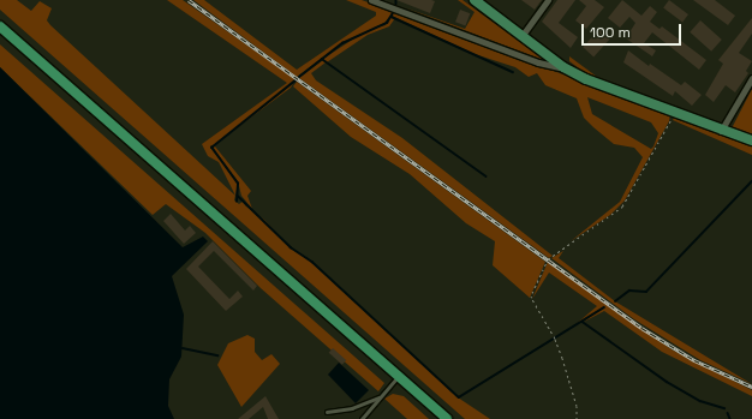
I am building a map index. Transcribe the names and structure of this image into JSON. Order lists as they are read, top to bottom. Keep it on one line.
{"scale_bar":"100 m"}
